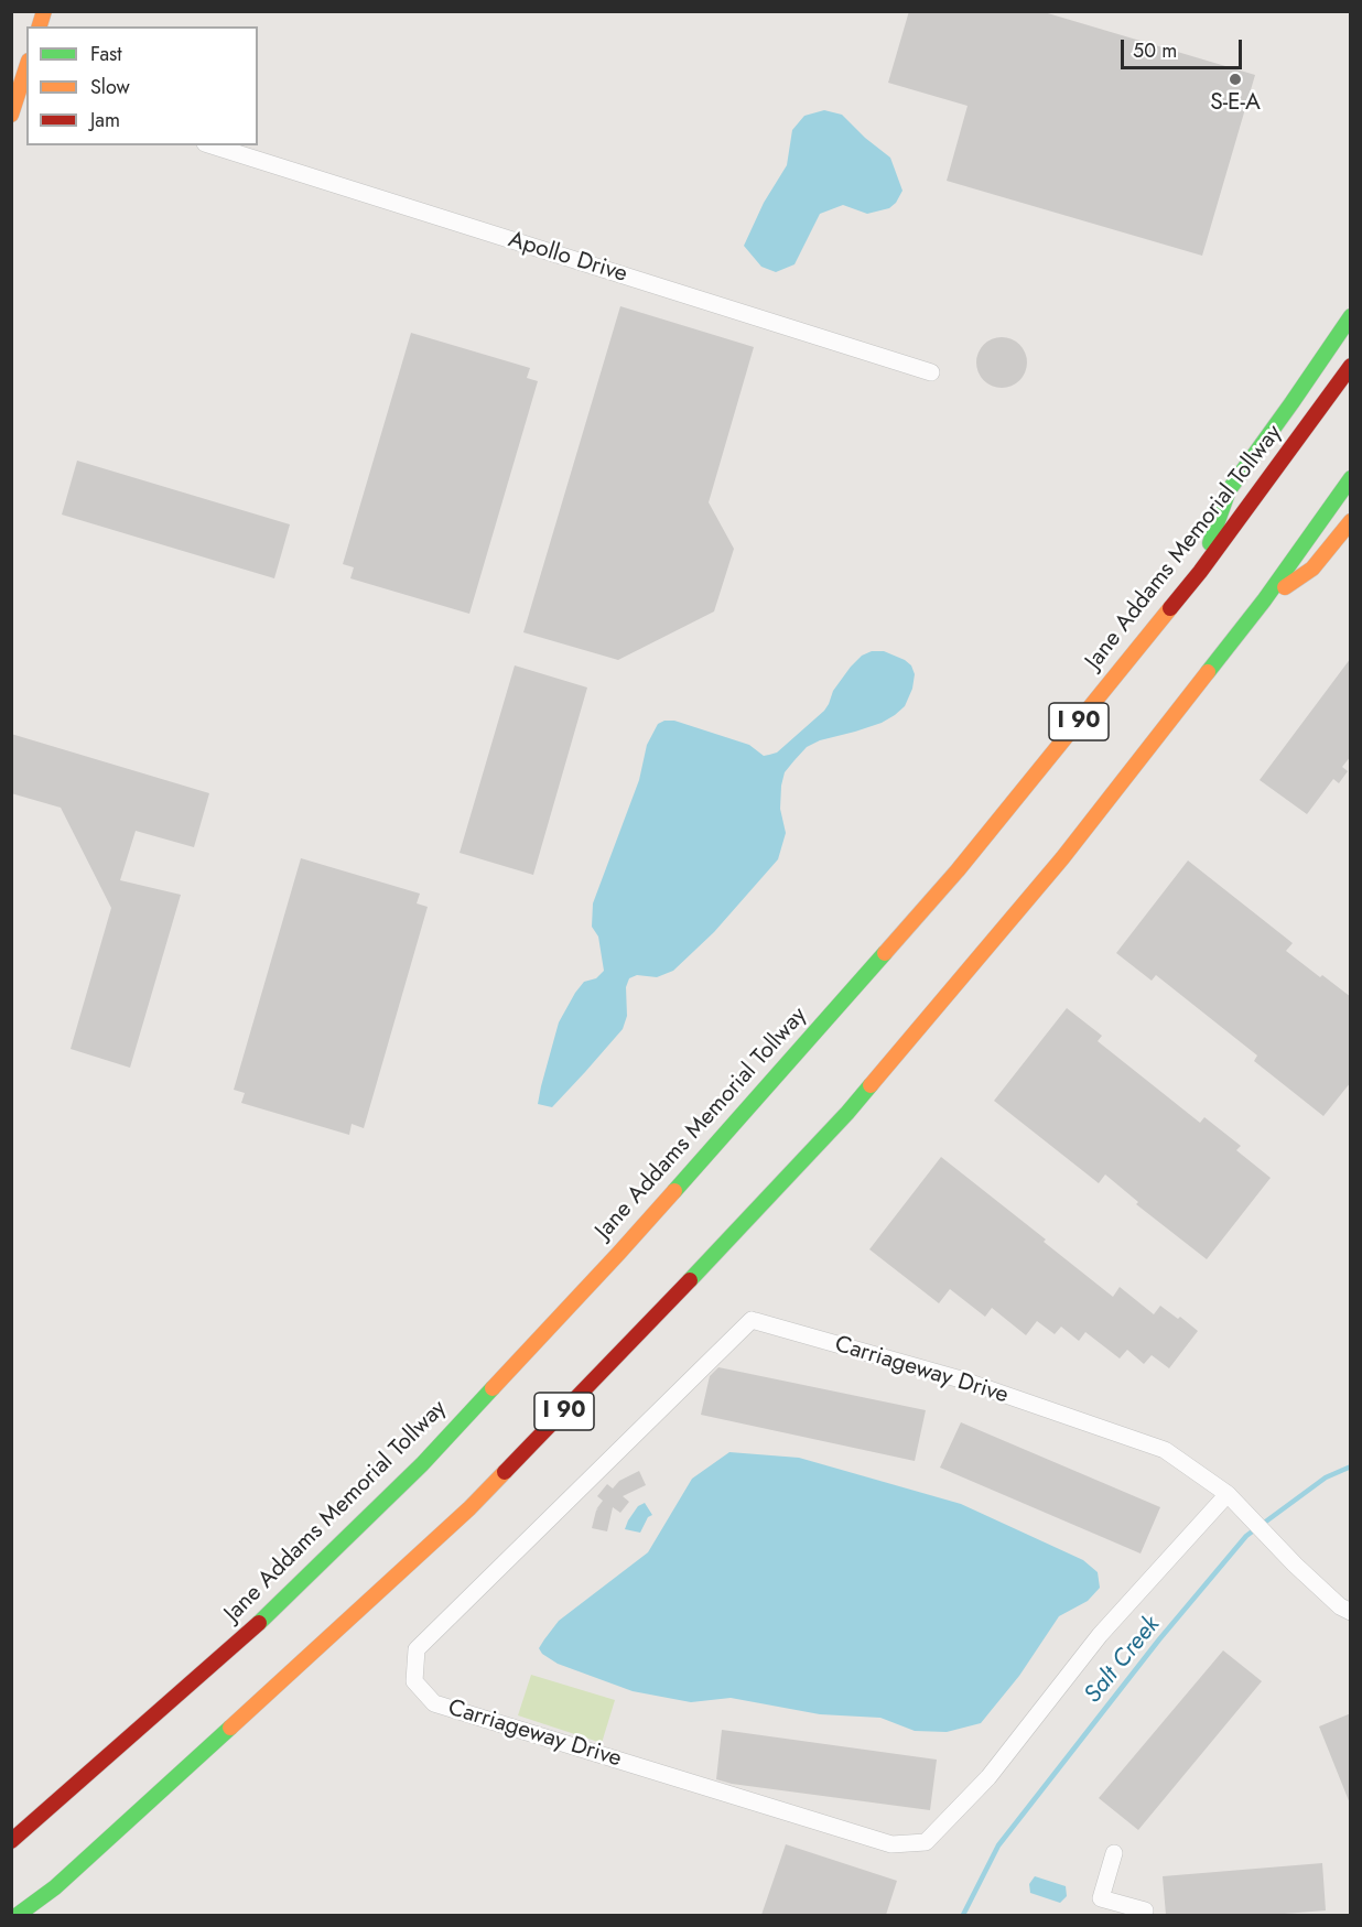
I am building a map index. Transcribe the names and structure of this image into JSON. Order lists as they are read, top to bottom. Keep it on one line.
{"streets":{"main road":["Jane Addams Memorial Tollway","I 90"],"street":["Apollo Drive","Carriageway Drive"]},"water":["Salt Creek"],"places":["S-E-A"],"legend":["Fast","Slow","Jam"],"scale_bar":"50 m"}
